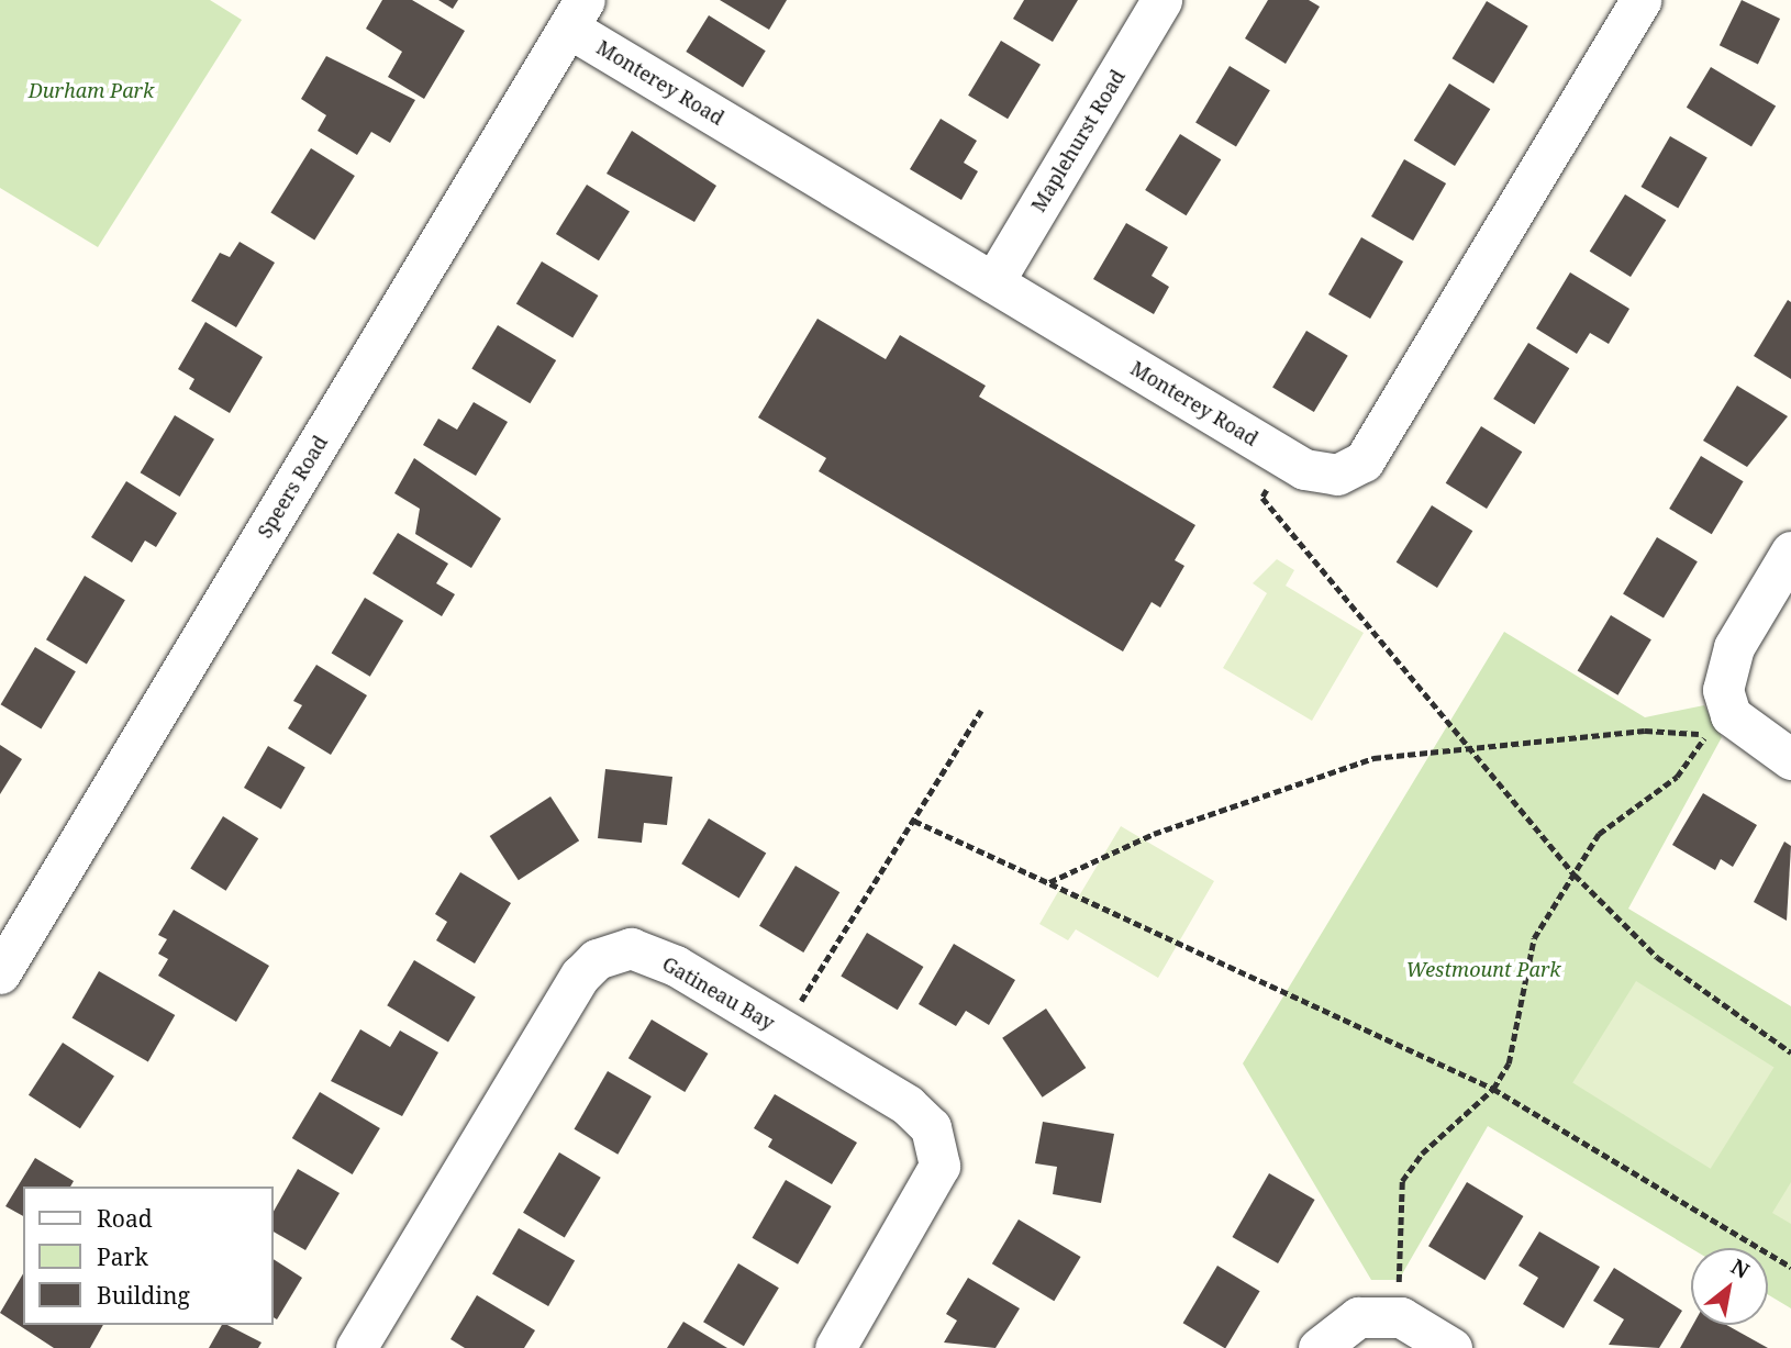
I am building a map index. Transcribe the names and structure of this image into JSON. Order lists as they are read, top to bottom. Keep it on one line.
{"streets":{"street":["Monterey Road","Maplehurst Road","Speers Road","Gatineau Bay"]},"crossings":[["Monterey Road","Maplehurst Road"],["Monterey Road","Speers Road"]],"parks":["Durham Park","Westmount Park"],"legend":["Road","Park","Building"],"north":"top right"}
